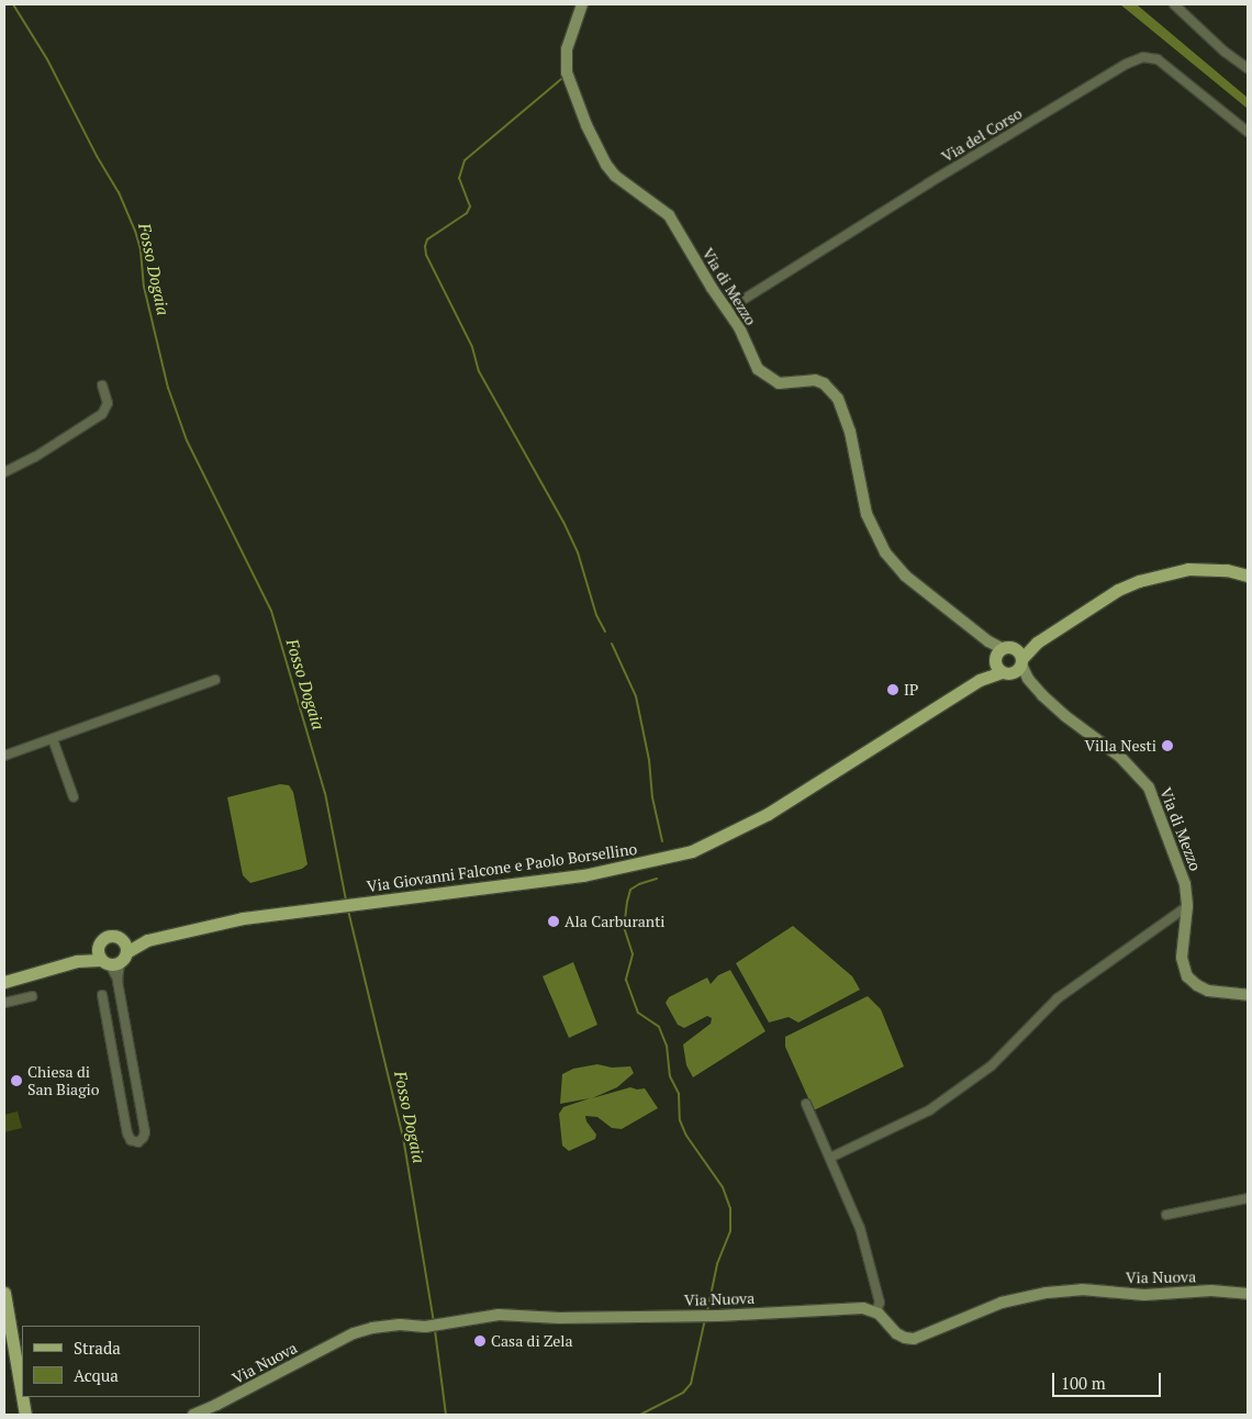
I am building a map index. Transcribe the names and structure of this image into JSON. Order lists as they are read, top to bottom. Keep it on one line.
{"streets":{"main road":["Via Giovanni Falcone e Paolo Borsellino"],"street":["Via del Corso","Via di Mezzo","Via Nuova"]},"crossings":[["Via del Corso","Via di Mezzo"],["Via di Mezzo","Via Giovanni Falcone e Paolo Borsellino"]],"water":["Fosso Dogaia"],"places":["IP","Villa Nesti","Ala Carburanti","Chiesa di San Biagio","Casa di Zela"],"legend":["Strada","Acqua"],"scale_bar":"100 m"}
